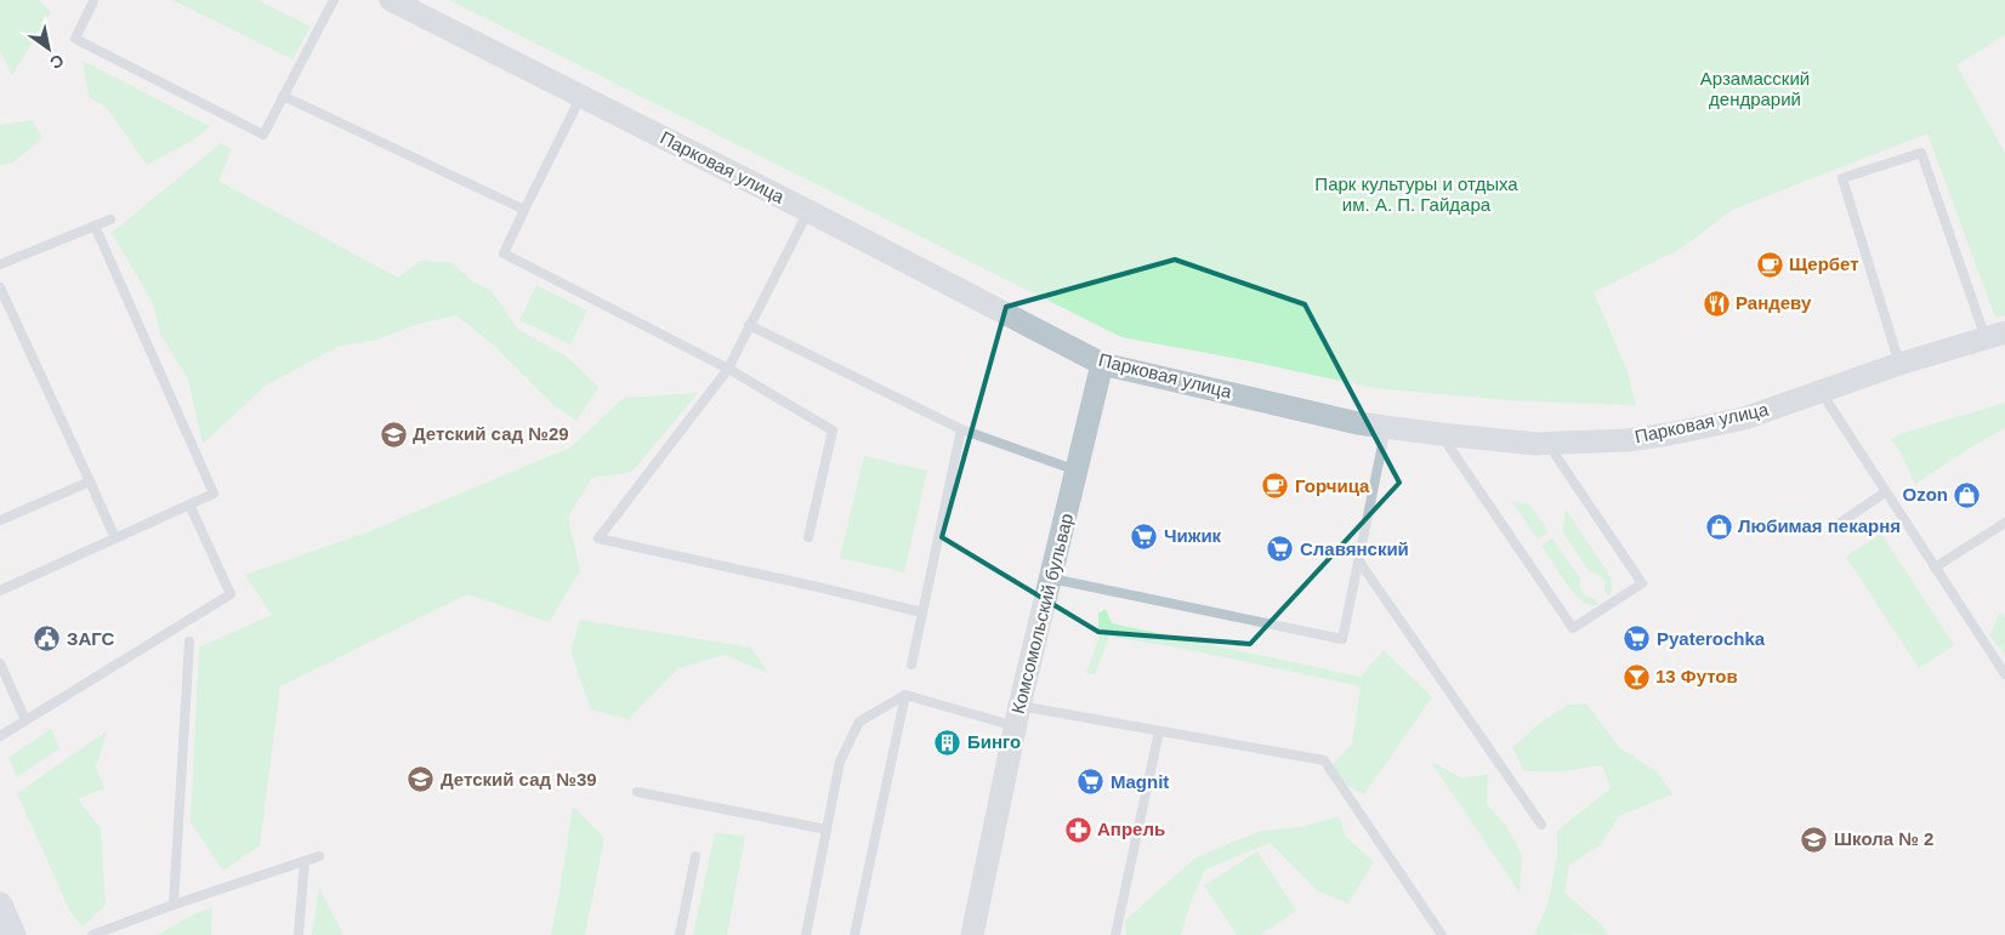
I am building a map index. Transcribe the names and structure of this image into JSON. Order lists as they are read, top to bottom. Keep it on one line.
{"streets":{"street":["Парковая улица","Комсомольский бульвар"]},"crossings":[["Парковая улица","Комсомольский бульвар"]],"parks":["Арзамасский дендрарий","Парк культуры и отдыха им. А. П. Гайдара"],"places":{"cafe":["Щербет","Горчица"],"restaurant":["Рандеву"],"school or university":["Детский сад №29","Детский сад №39","Школа № 2"],"shop":["Ozon","Любимая пекарня"],"supermarket":["Чижик","Славянский","Pyaterochka","Magnit"],"public building":["ЗАГС"],"bar":["13 Футов"],"building":["Бинго"],"pharmacy":["Апрель"]},"north":"bottom right"}
